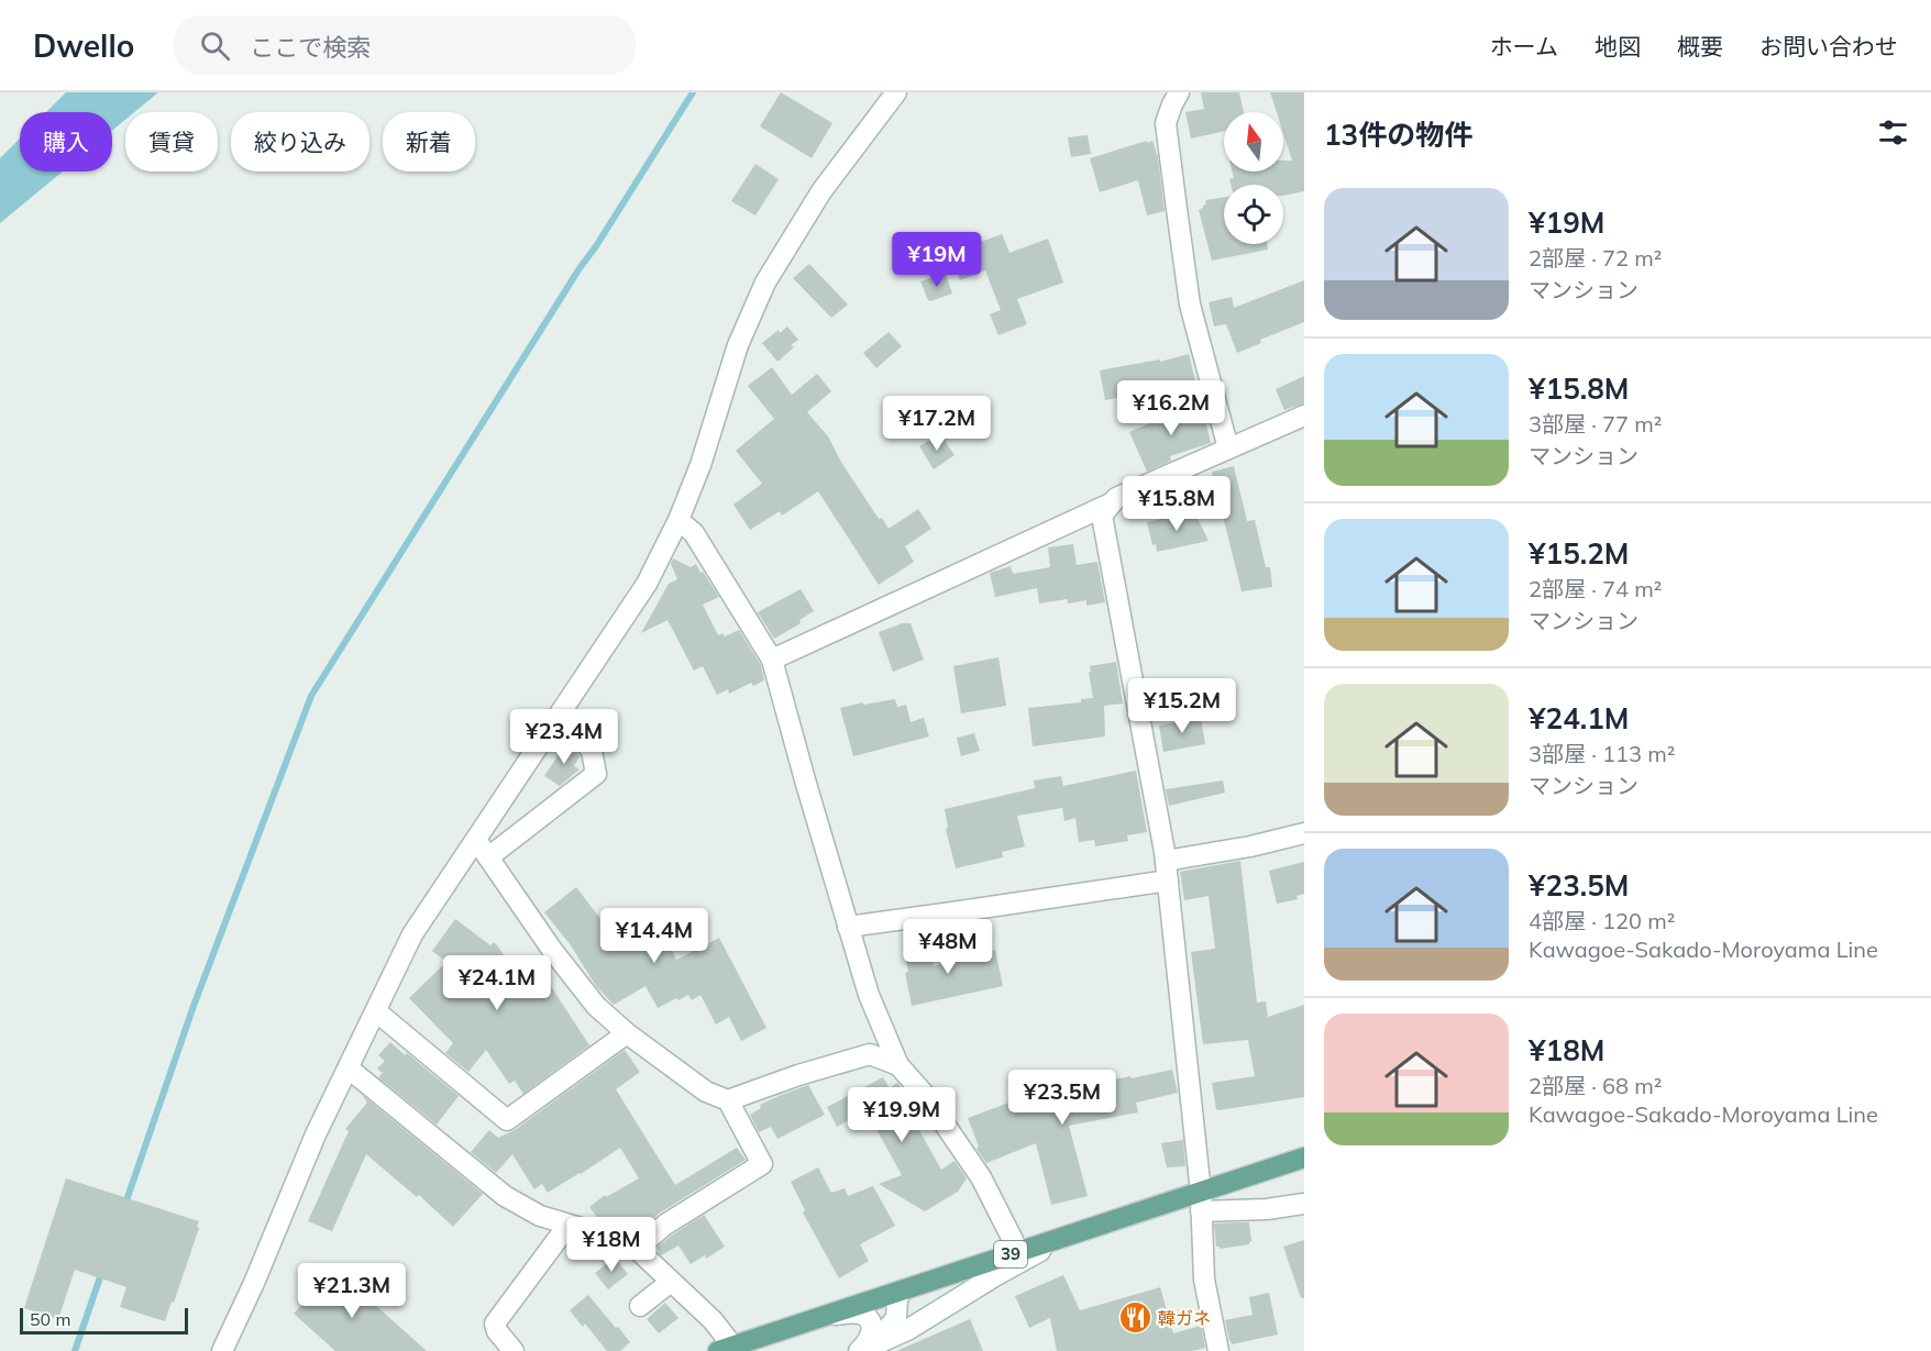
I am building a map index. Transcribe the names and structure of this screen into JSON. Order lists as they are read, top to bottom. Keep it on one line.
{"streets":{"main road":["39"]},"places":{"restaurant":["韓ガネ"]},"scale_bar":"50 m","north":"top","page":{"header":"Dwello","search":"ここで検索","nav":["ホーム","地図","概要","お問い合わせ"],"heading":"13件の物件","chip":["購入","賃貸","絞り込み","新着"],"list":[{"name":"¥19M","note":"2部屋 · 72 m² · マンション"},{"name":"¥15.8M","note":"3部屋 · 77 m² · マンション"},{"name":"¥15.2M","note":"2部屋 · 74 m² · マンション"},{"name":"¥24.1M","note":"3部屋 · 113 m² · マンション"},{"name":"¥23.5M","note":"4部屋 · 120 m² · Kawagoe-Sakado-Moroyama Line"},{"name":"¥18M","note":"2部屋 · 68 m² · Kawagoe-Sakado-Moroyama Line"}],"price":["¥19M","¥16.2M","¥17.2M","¥15.8M","¥15.2M","¥23.4M","¥14.4M","¥48M","¥24.1M","¥23.5M","¥19.9M","¥18M","¥21.3M"],"scale":"50 m"}}
